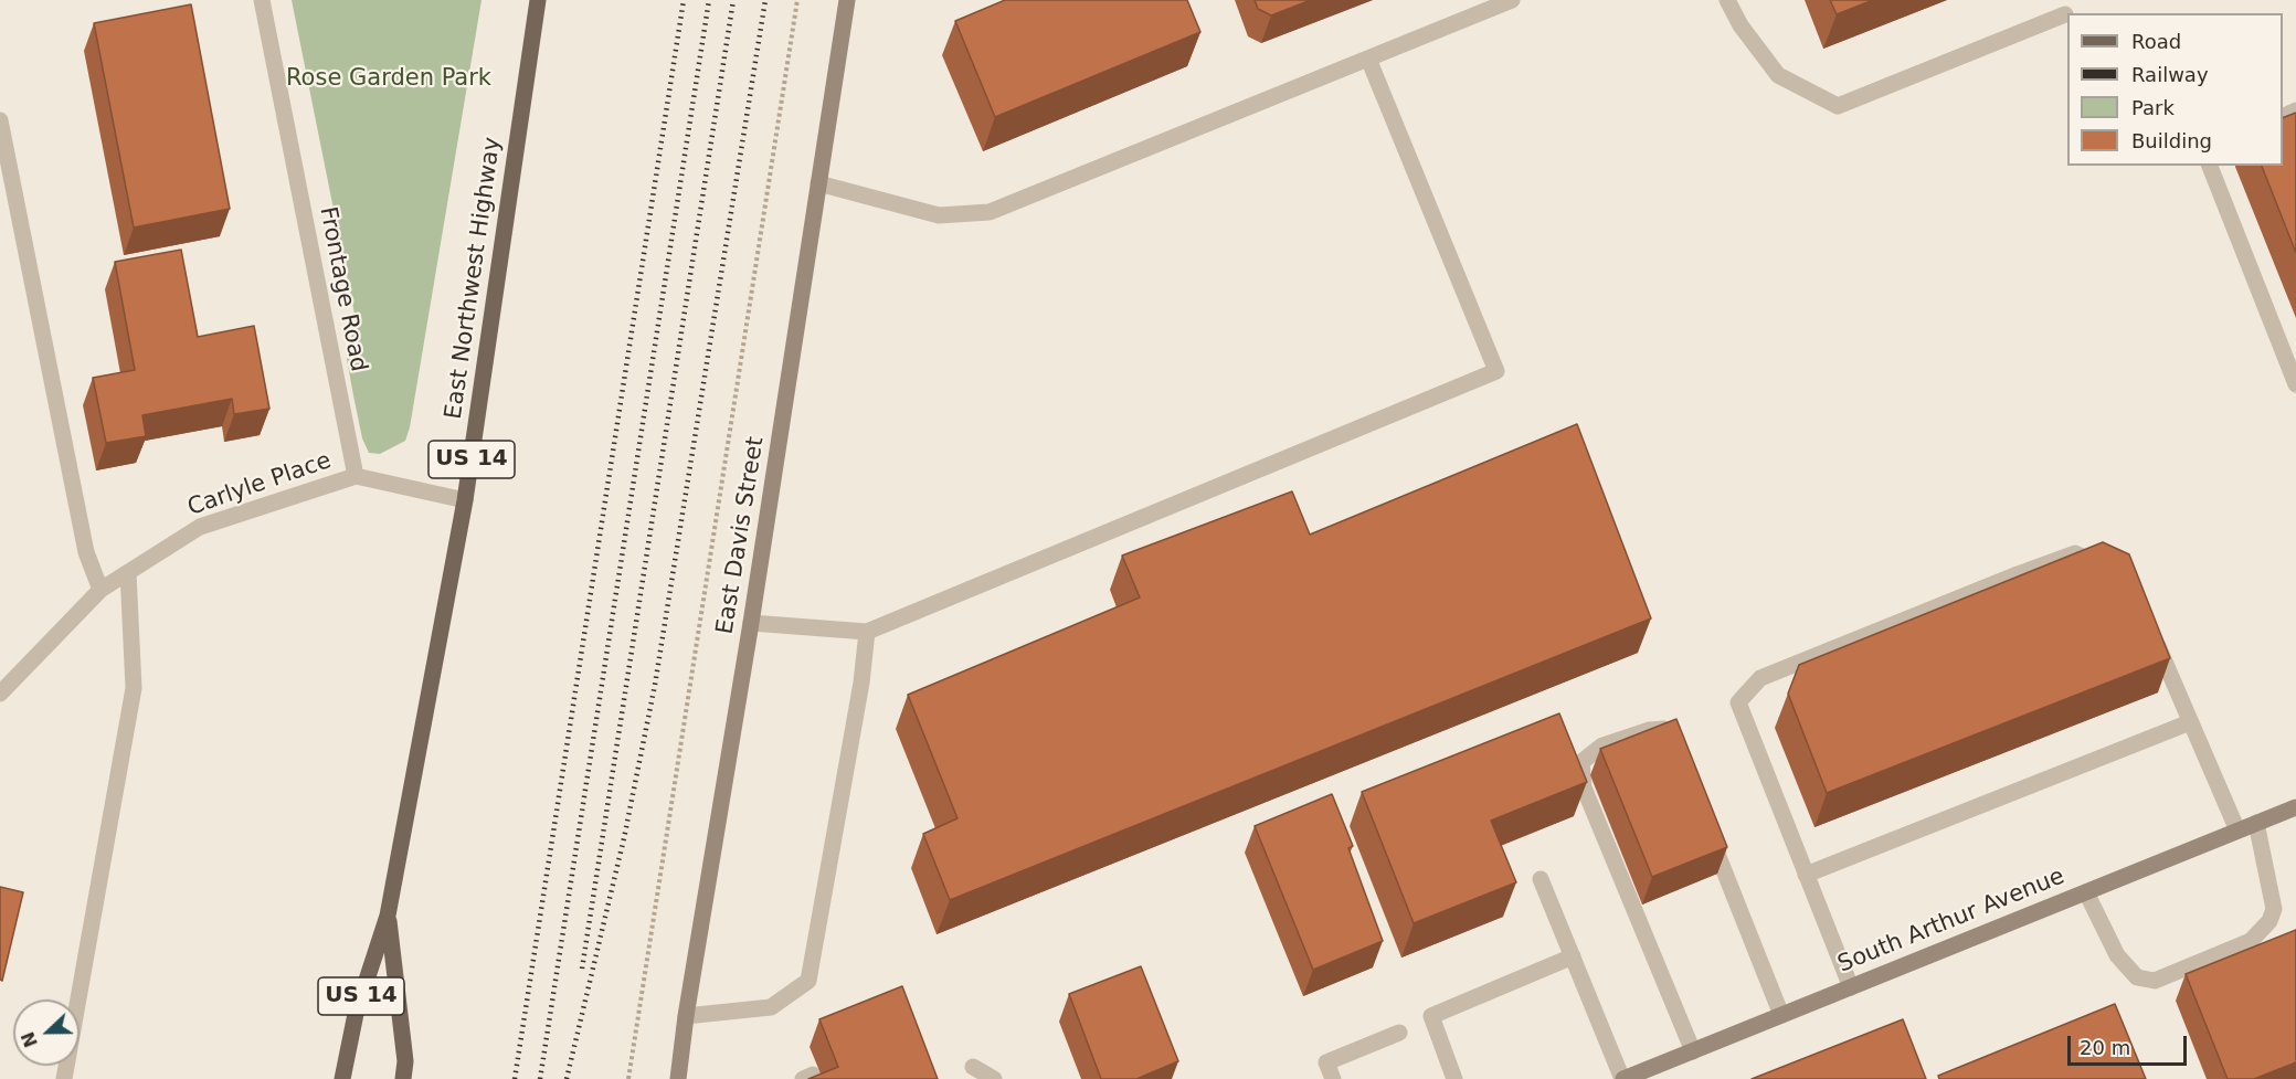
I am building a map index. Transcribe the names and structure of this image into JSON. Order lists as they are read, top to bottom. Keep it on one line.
{"streets":{"main road":["East Northwest Highway","US 14"],"street":["Frontage Road","Carlyle Place","East Davis Street","South Arthur Avenue"]},"crossings":[["Frontage Road","Carlyle Place"]],"parks":["Rose Garden Park"],"legend":["Road","Railway","Park","Building"],"scale_bar":"20 m","north":"left"}
